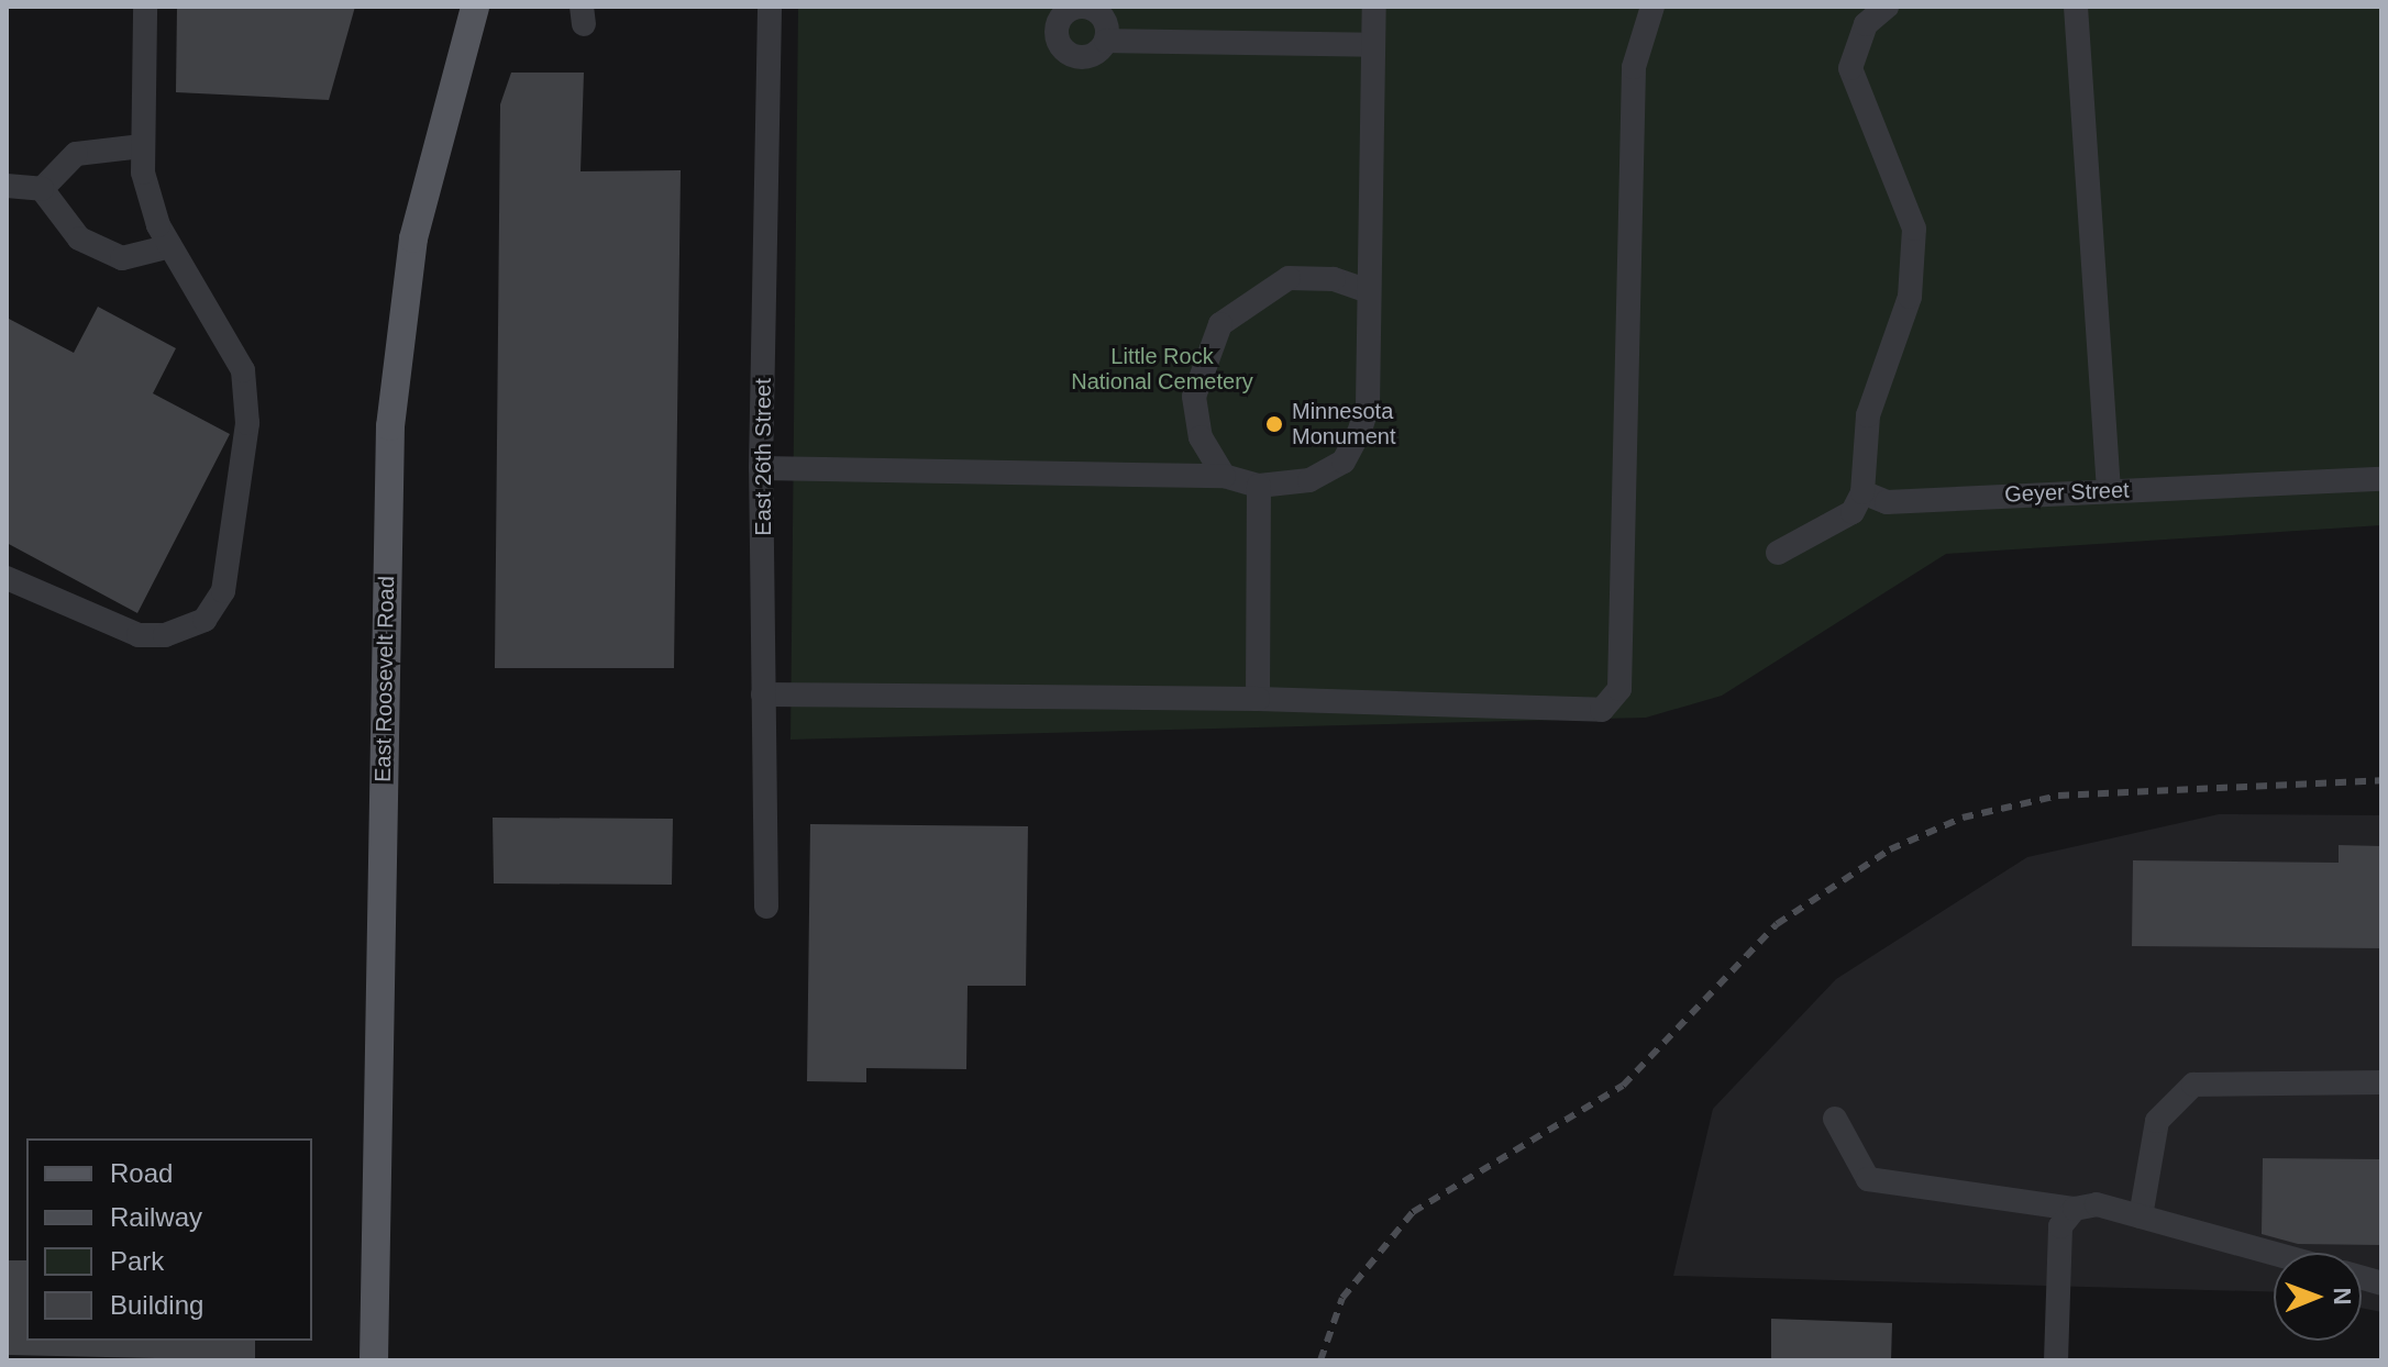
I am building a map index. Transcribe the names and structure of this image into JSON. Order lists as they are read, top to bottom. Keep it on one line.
{"streets":{"main road":["East Roosevelt Road"],"street":["East 26th Street","Geyer Street"]},"parks":["Little Rock National Cemetery"],"places":["Minnesota Monument"],"legend":["Road","Railway","Park","Building"],"north":"right"}
